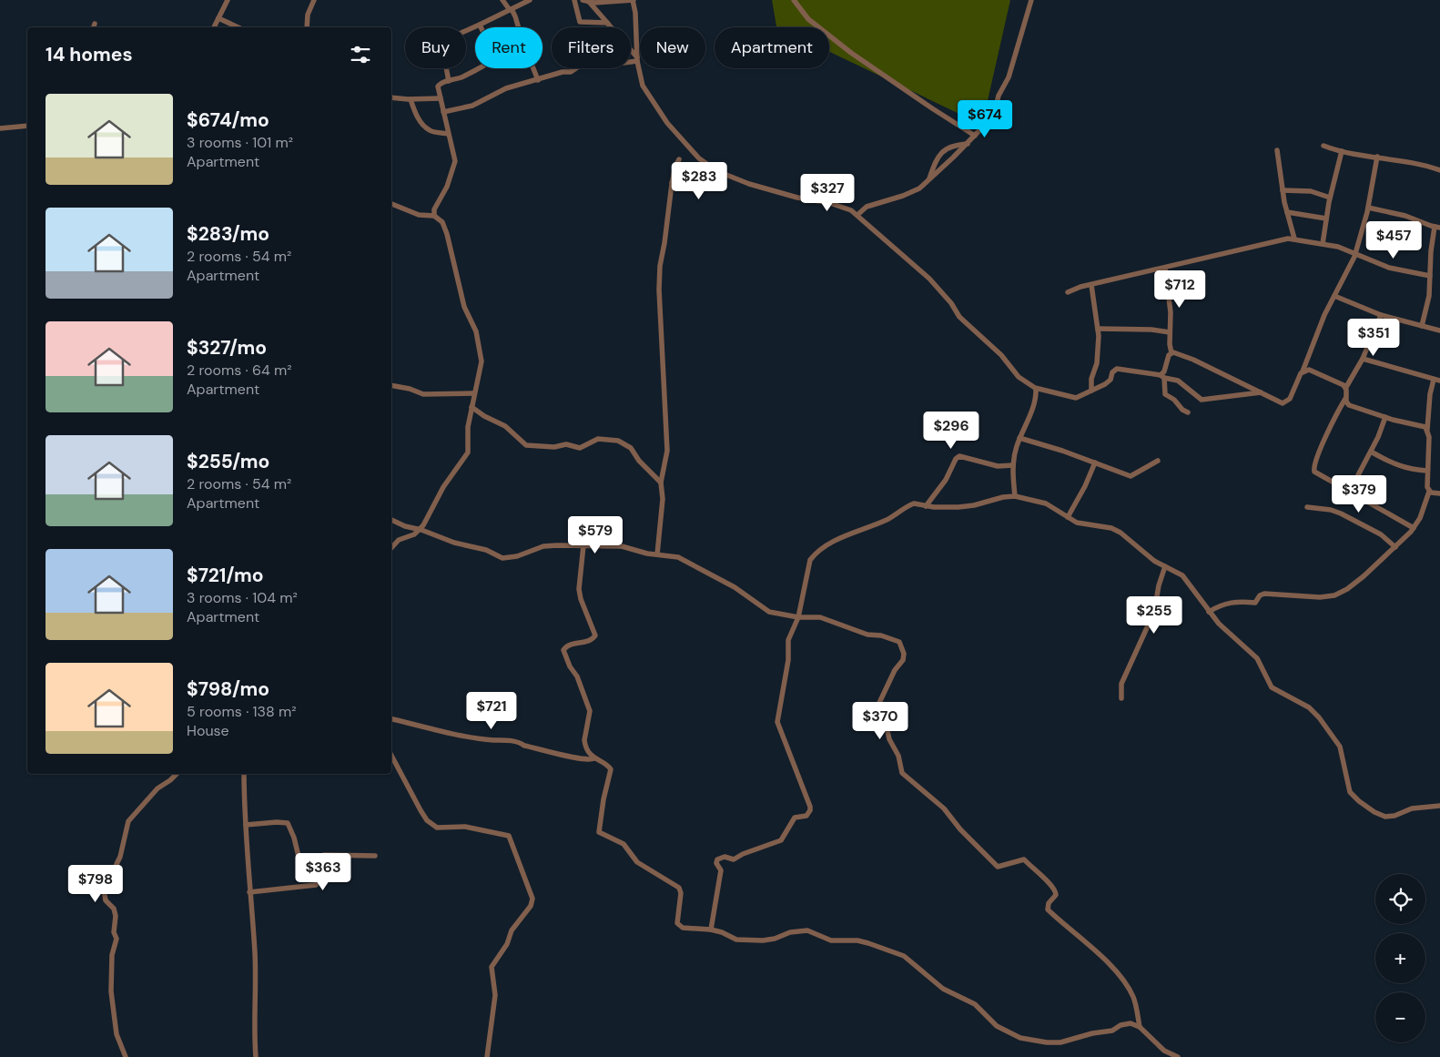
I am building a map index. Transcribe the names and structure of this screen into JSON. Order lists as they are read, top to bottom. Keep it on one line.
{"page":{"chip":["Buy","Rent","Filters","New","Apartment"],"heading":"14 homes","list":[{"name":"$674/mo","note":"3 rooms · 101 m² · Apartment"},{"name":"$283/mo","note":"2 rooms · 54 m² · Apartment"},{"name":"$327/mo","note":"2 rooms · 64 m² · Apartment"},{"name":"$255/mo","note":"2 rooms · 54 m² · Apartment"},{"name":"$721/mo","note":"3 rooms · 104 m² · Apartment"},{"name":"$798/mo","note":"5 rooms · 138 m² · House"}],"price":["$674","$283","$327","$457","$712","$351","$296","$379","$579","$255","$721","$370","$363","$798"],"map_buttons":["+","−"]}}
